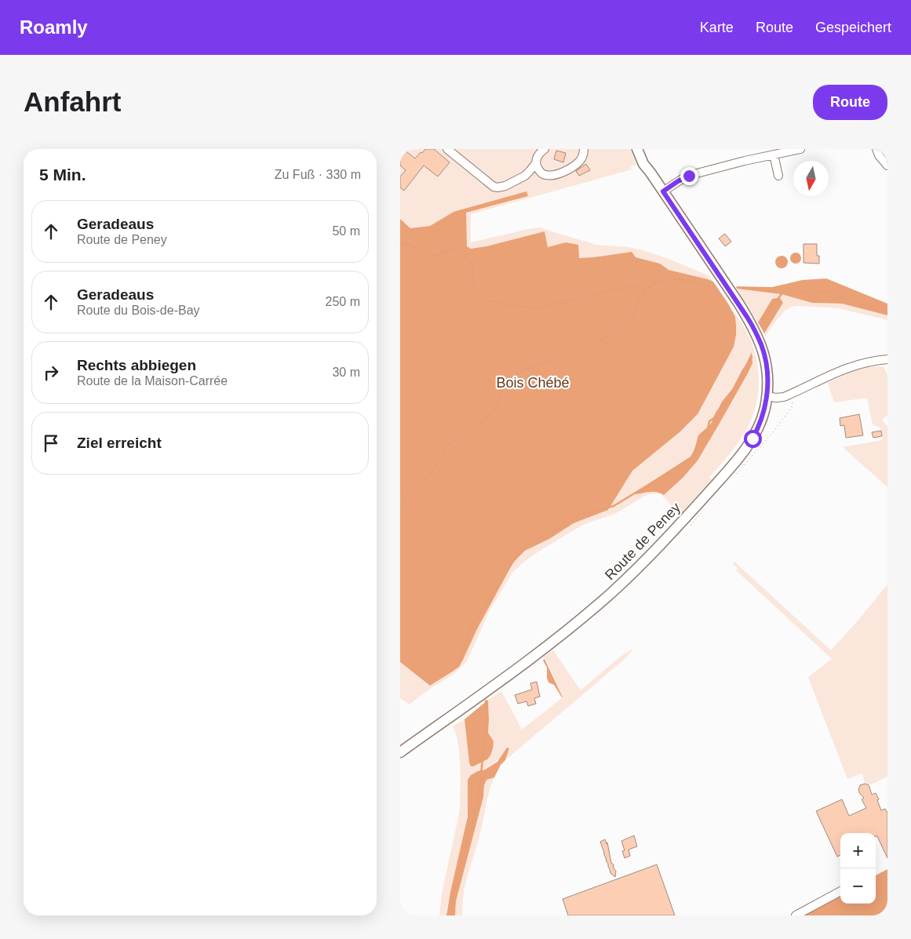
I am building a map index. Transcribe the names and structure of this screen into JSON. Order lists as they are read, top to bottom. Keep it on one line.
{"streets":{"main road":["Route de Peney"]},"parks":["Bois Chébé"],"north":"bottom","page":{"header":"Roamly","nav":["Karte","Route","Gespeichert"],"buttons":"Route","title":"Anfahrt","heading":["5 Min.","Zu Fuß · 330 m"],"list":[["Geradeaus","Route de Peney","50 m"],["Geradeaus","Route du Bois-de-Bay","250 m"],["Rechts abbiegen","Route de la Maison-Carrée","30 m"],"Ziel erreicht"],"map_buttons":["+","−"]}}
